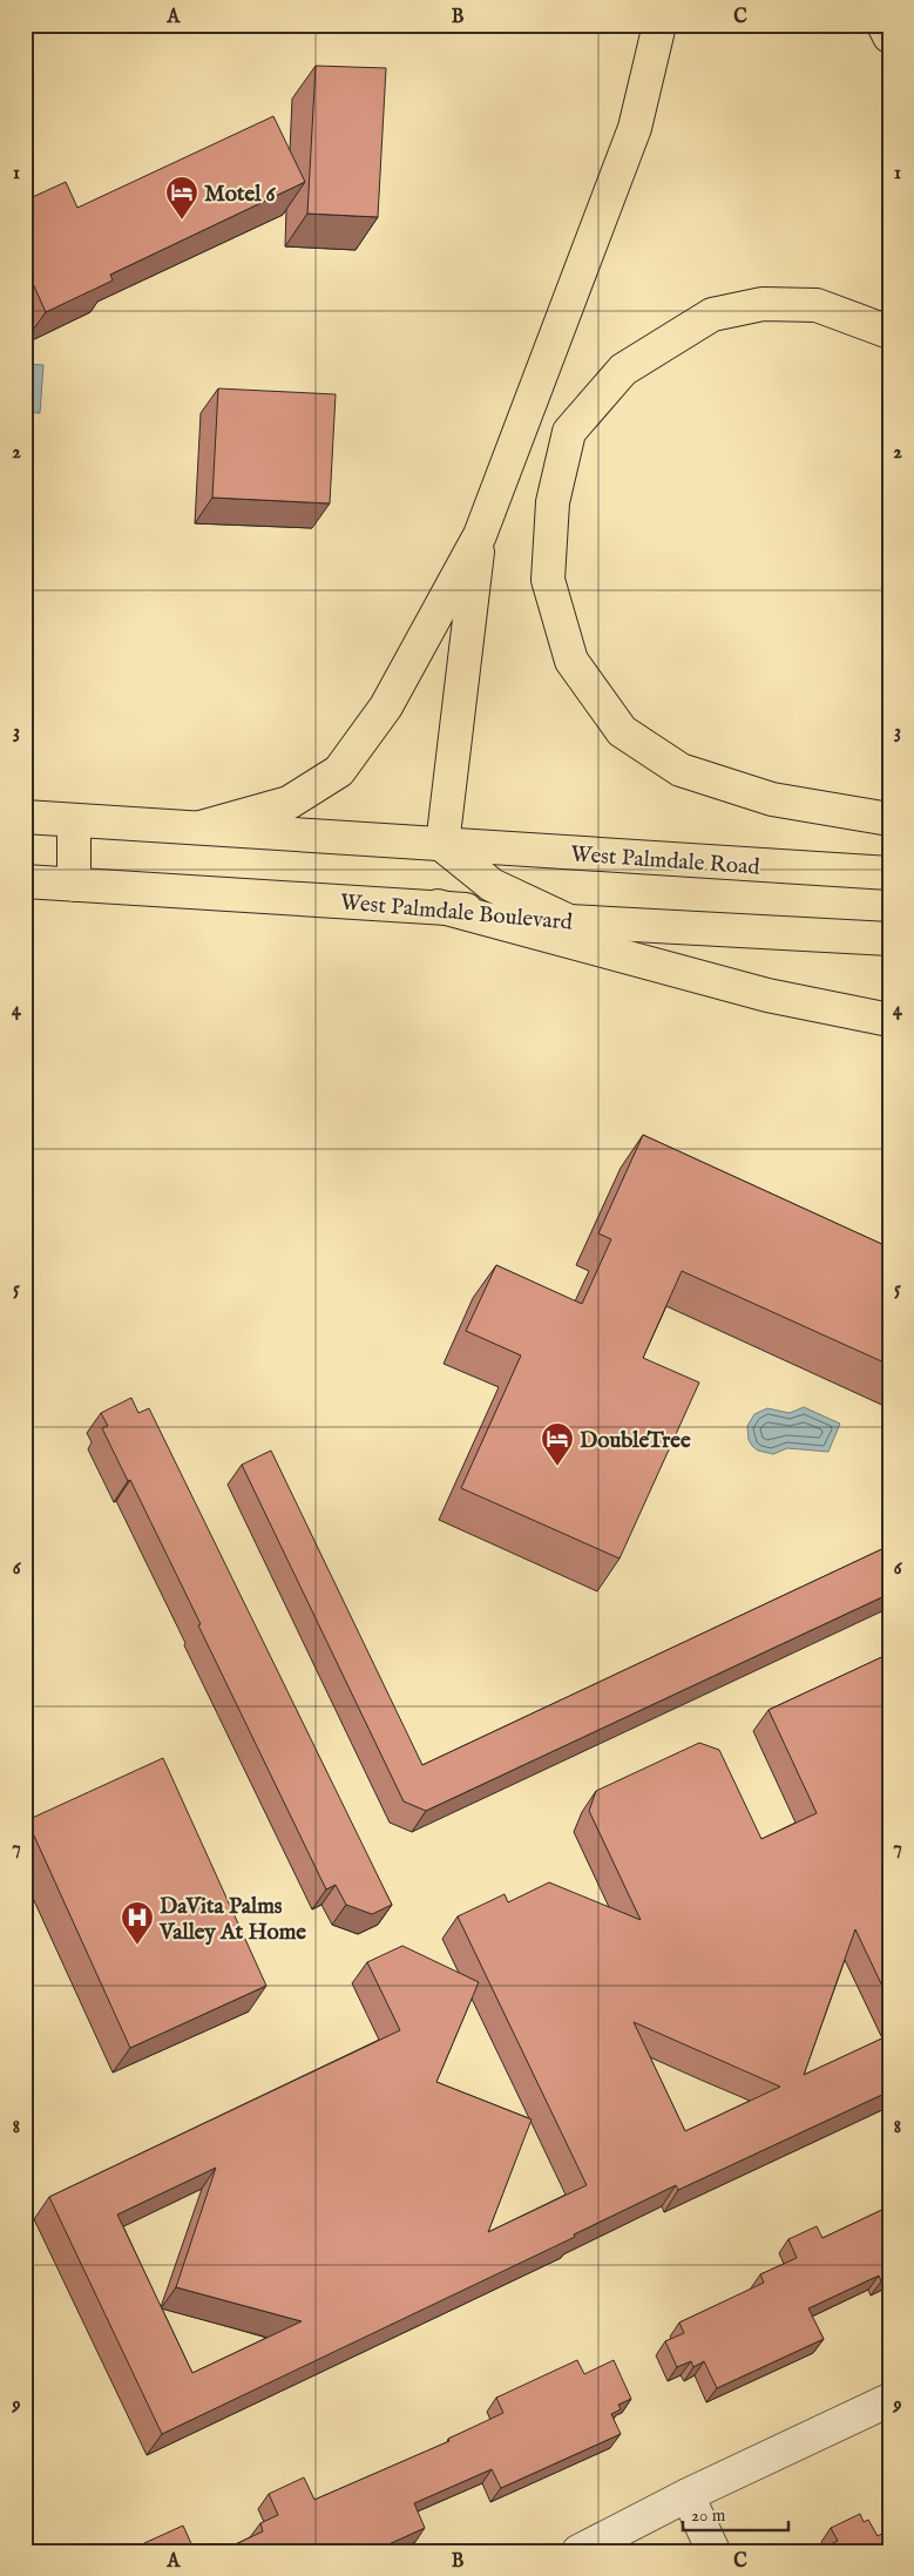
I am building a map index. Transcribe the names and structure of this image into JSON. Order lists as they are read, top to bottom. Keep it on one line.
{"streets":{"main road":["West Palmdale Road","West Palmdale Boulevard"]},"places":{"hotel":["Motel 6","DoubleTree"],"hospital":["DaVita Palms Valley At Home"]},"scale_bar":"20 m","grid":{"columns":["A","B","C"],"rows":["1","2","3","4","5","6","7","8","9"]}}
